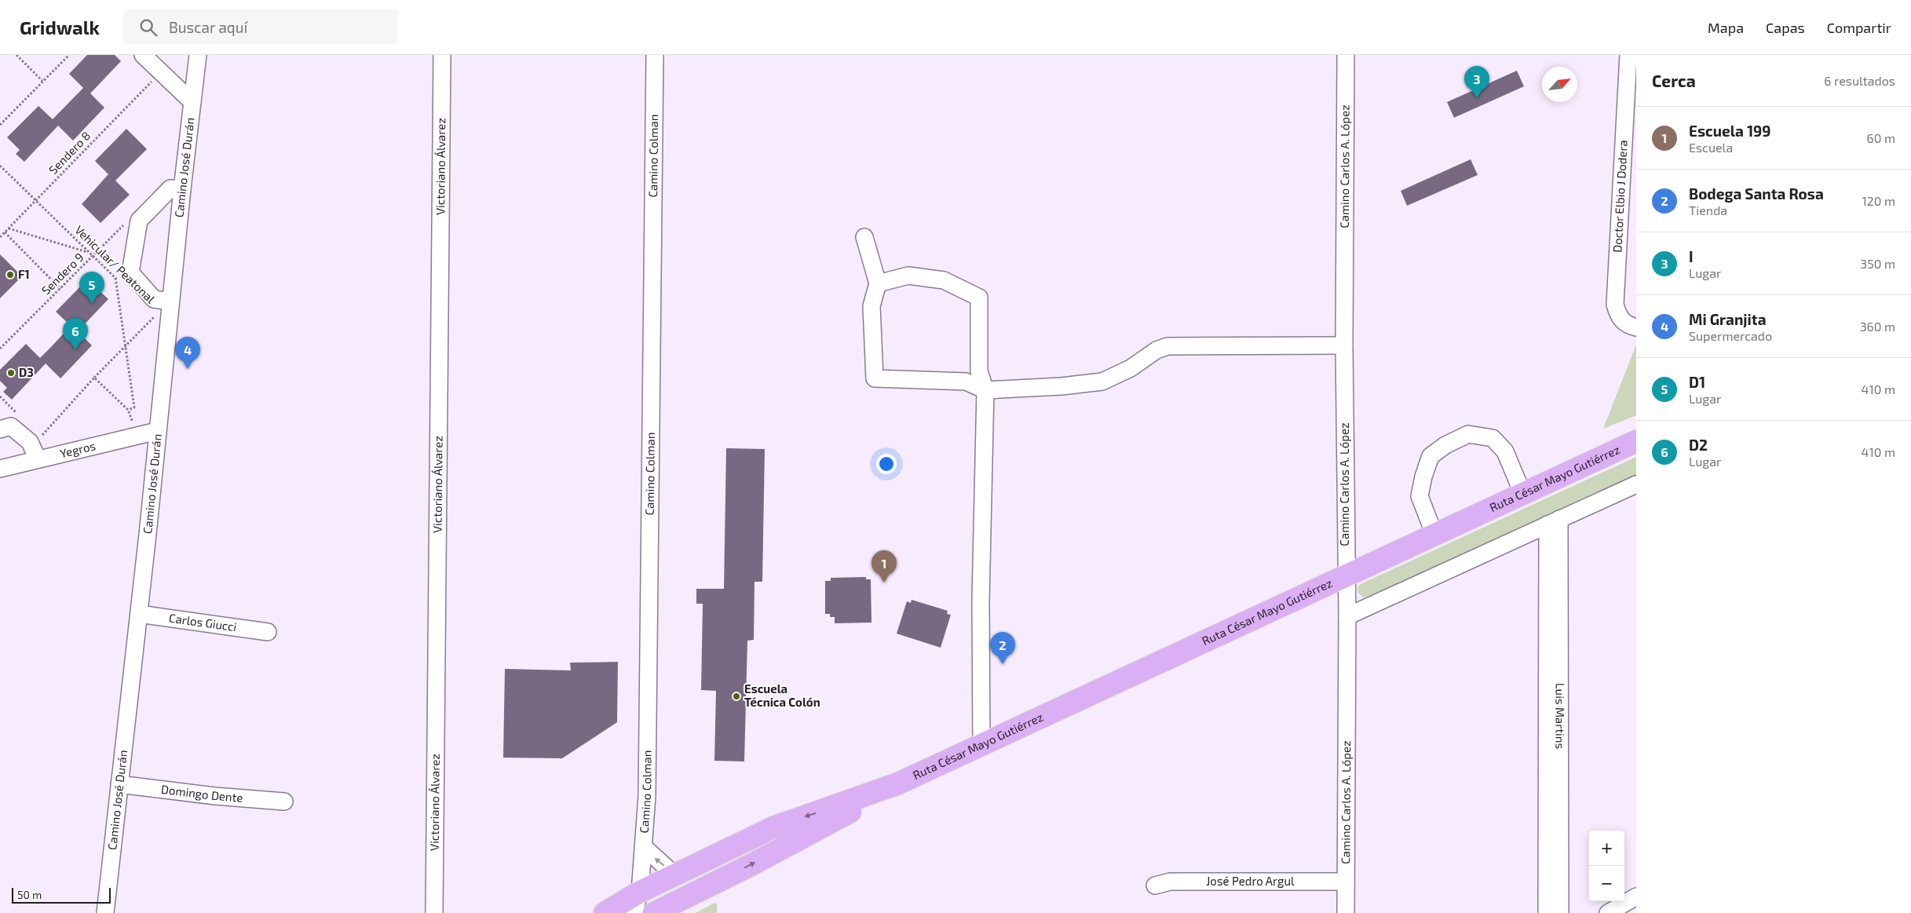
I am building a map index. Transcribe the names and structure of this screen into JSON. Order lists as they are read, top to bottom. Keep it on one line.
{"streets":{"main road":["Ruta César Mayo Gutiérrez"],"street":["Camino Colman","Victoriano Álvarez","Camino Carlos A. López","Camino José Durán","Doctor Elbio J Dodera","Yegros","Carlos Giucci","Luis Martins","Domingo Dente","José Pedro Argul"],"path":["Sendero 8","Vehicular/ Peatonal","Sendero 9"]},"crossings":[["Sendero 8","Vehicular/ Peatonal"],["Camino Colman","Ruta César Mayo Gutiérrez"],["Camino Carlos A. López","Ruta César Mayo Gutiérrez"],["Camino Carlos A. López","José Pedro Argul"],["Camino José Durán","Yegros"],["Camino José Durán","Carlos Giucci"],["Camino José Durán","Domingo Dente"],["Vehicular/ Peatonal","Sendero 9"]],"places":["F1","D3","Escuela Técnica Colón"],"scale_bar":"50 m","north":"top right","page":{"header":"Gridwalk","search":"Buscar aquí","nav":["Mapa","Capas","Compartir"],"heading":["Cerca","6 resultados"],"pins":["3","5","6","4","1","2"],"list":[{"mark":"1","name":"Escuela 199","note":"Escuela","value":"60 m"},{"mark":"2","name":"Bodega Santa Rosa","note":"Tienda","value":"120 m"},{"mark":"3","name":"I","note":"Lugar","value":"350 m"},{"mark":"4","name":"Mi Granjita","note":"Supermercado","value":"360 m"},{"mark":"5","name":"D1","note":"Lugar","value":"410 m"},{"mark":"6","name":"D2","note":"Lugar","value":"410 m"}],"map_buttons":["+","−"],"scale":"50 m"}}
